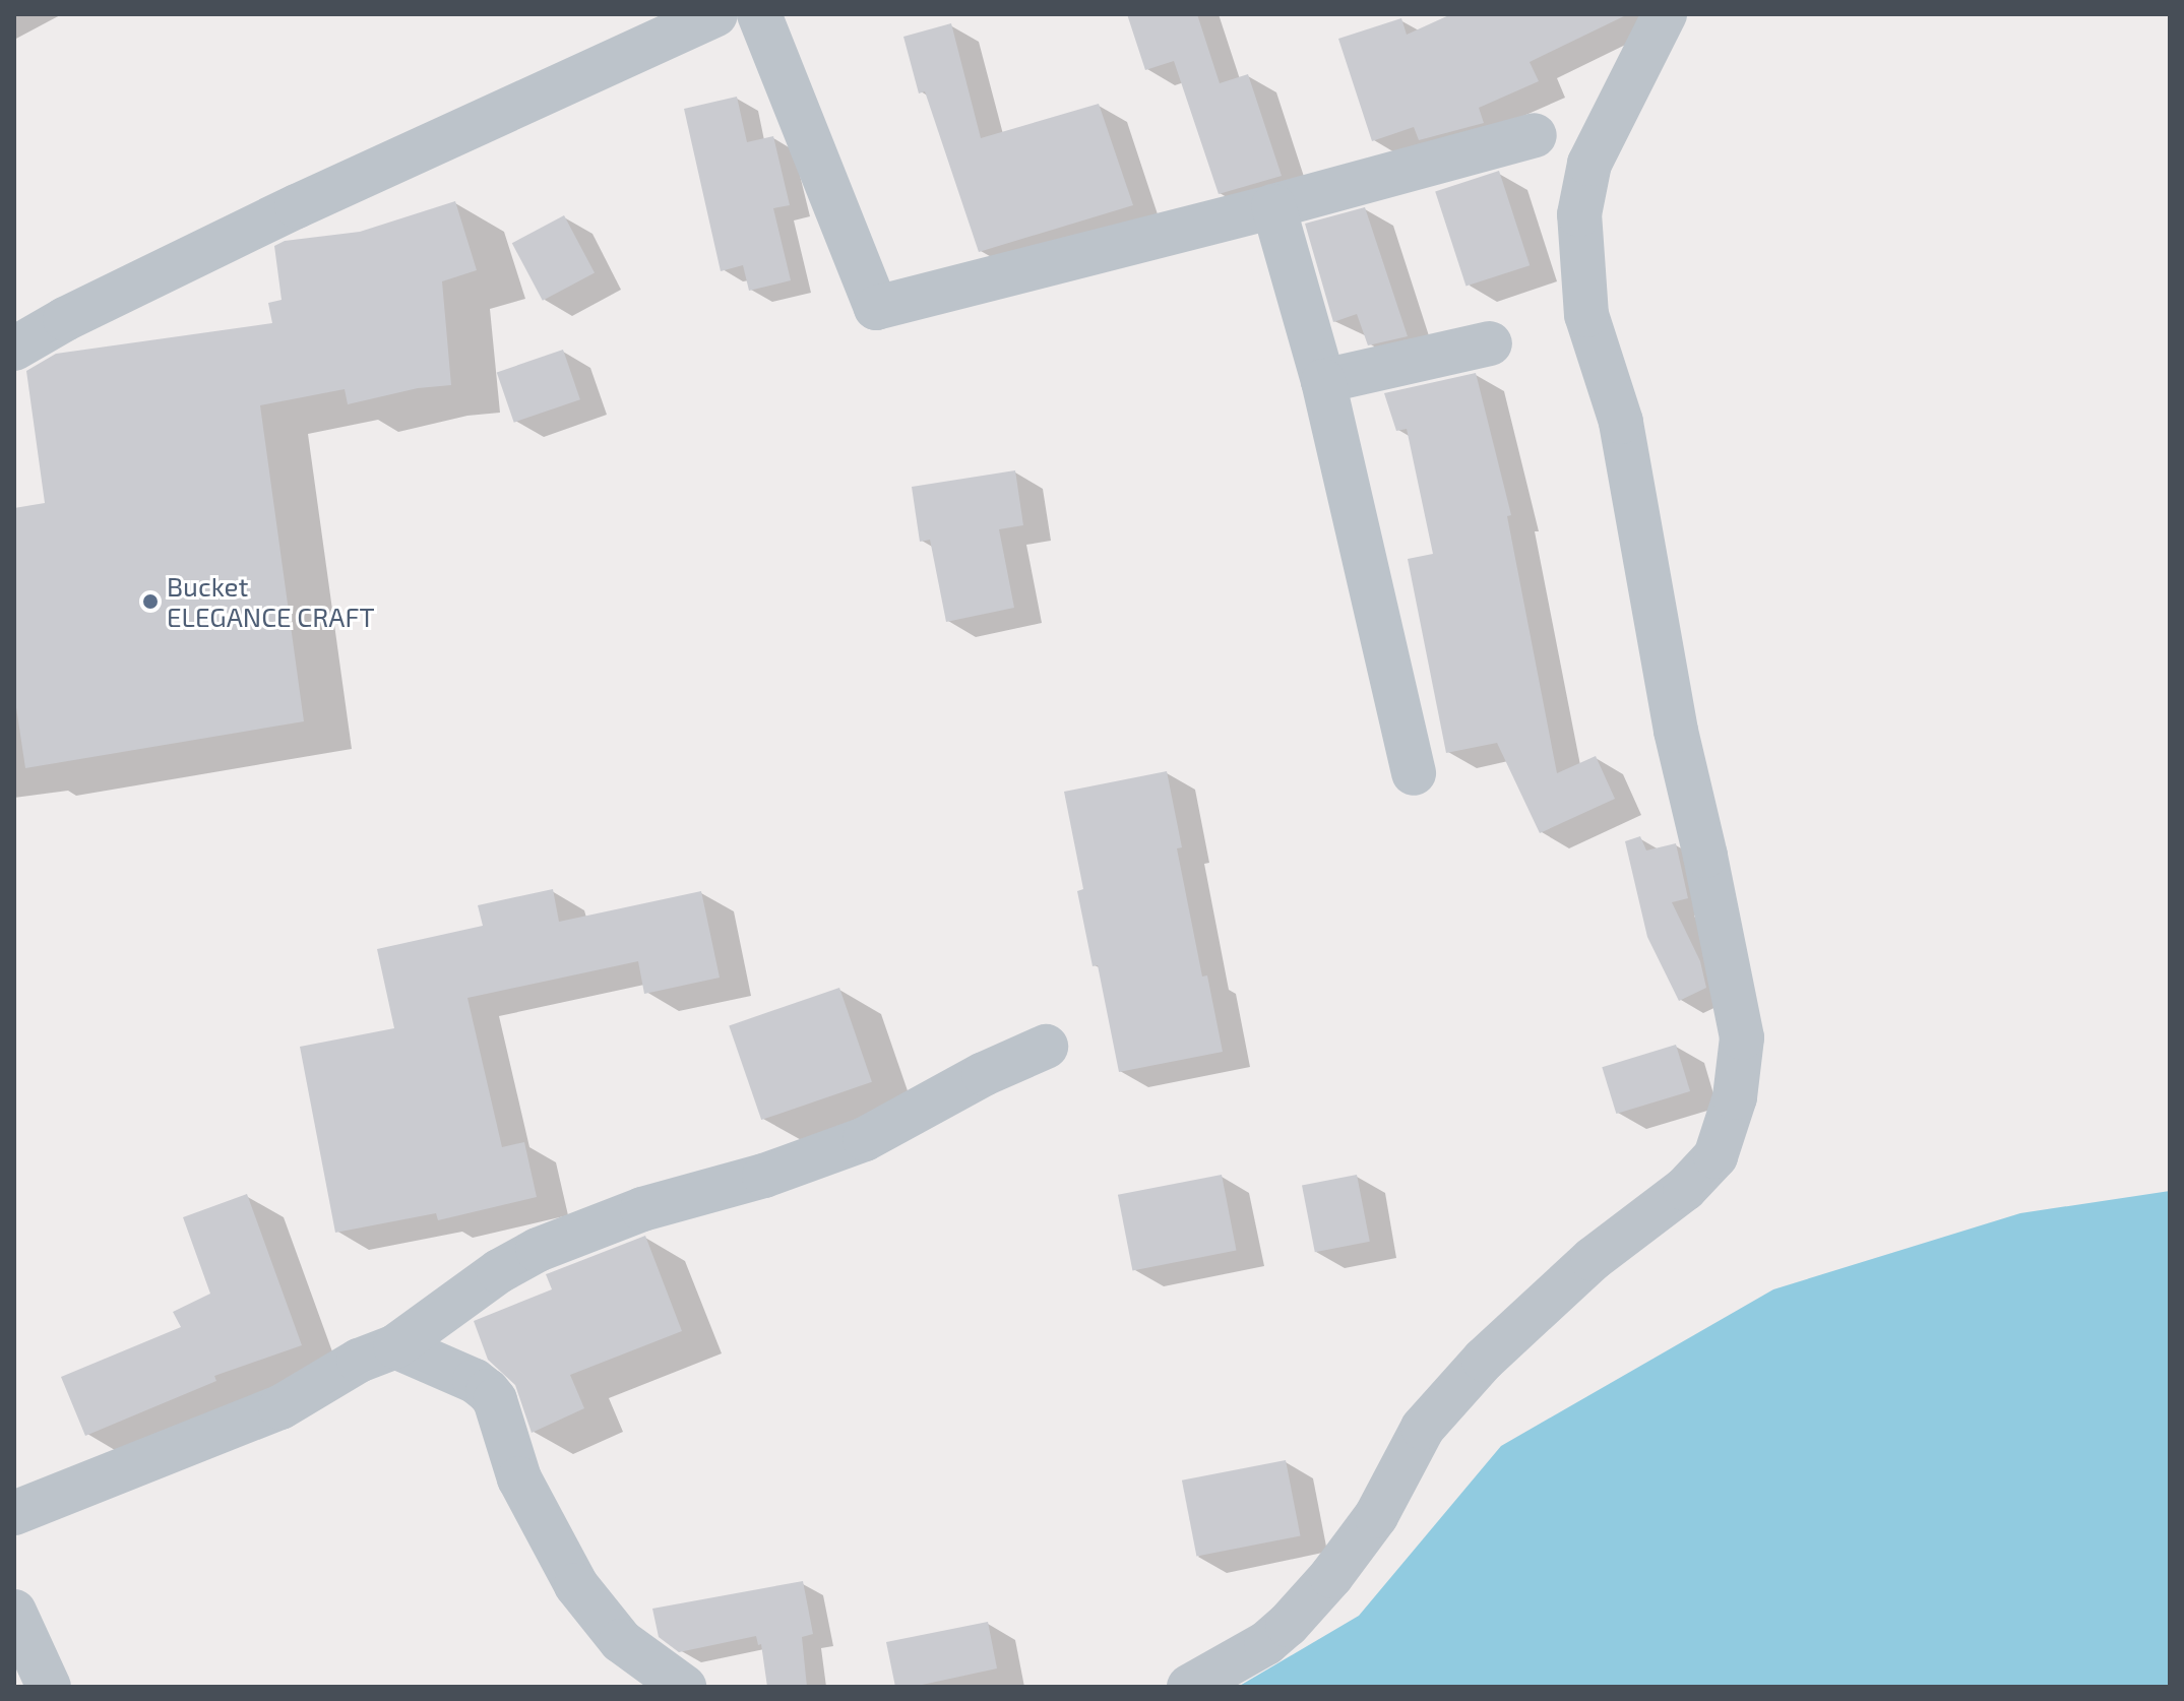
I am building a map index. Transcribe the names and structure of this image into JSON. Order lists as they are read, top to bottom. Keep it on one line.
{"places":["Bucket ELEGANCE CRAFT"]}
